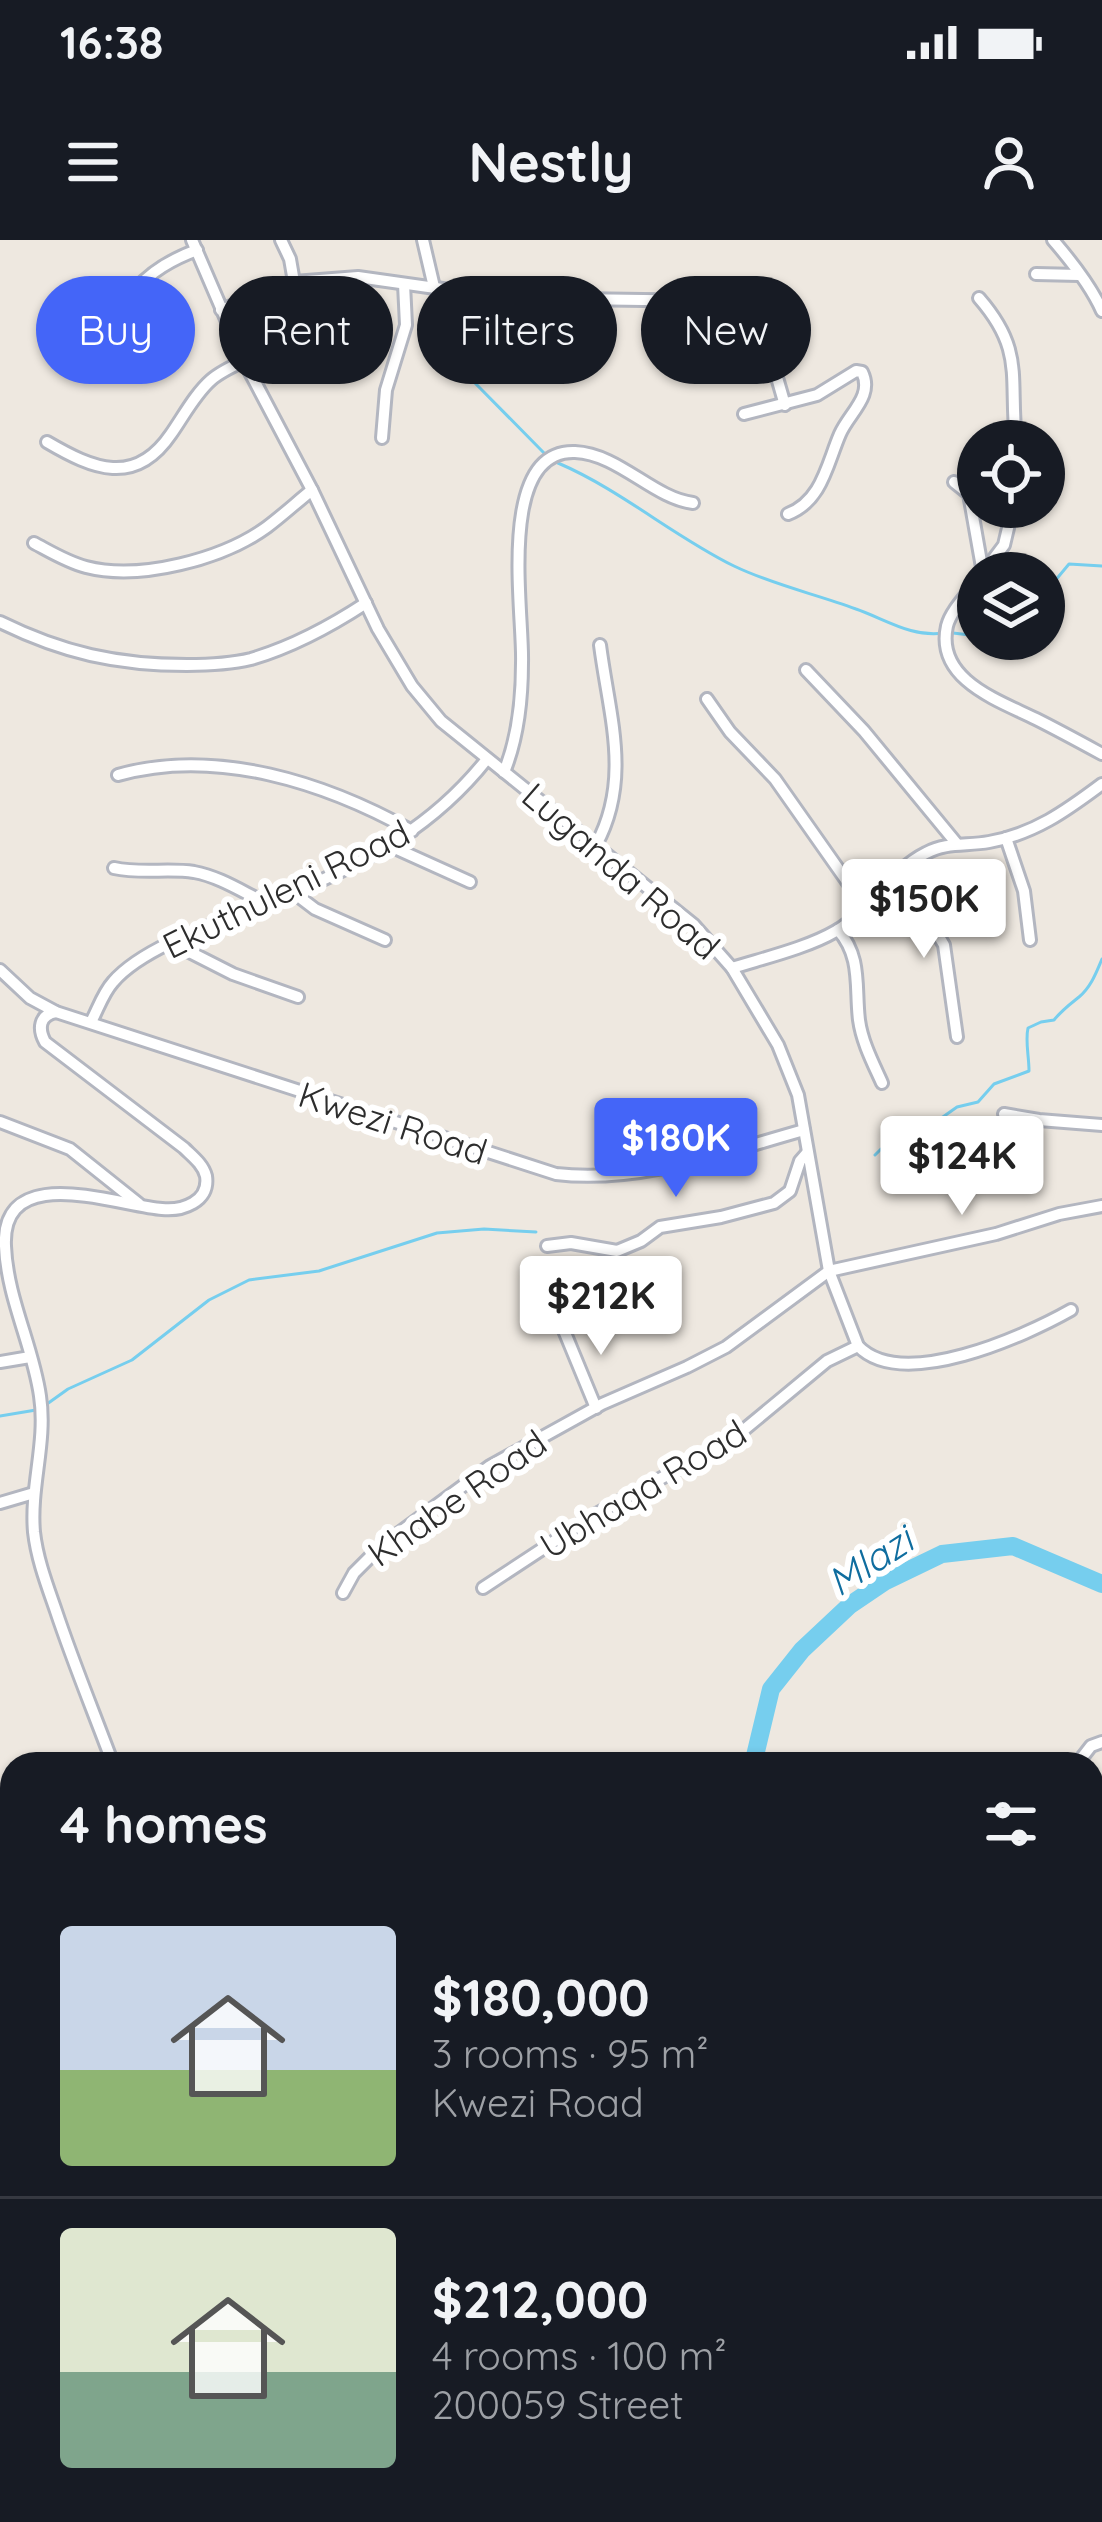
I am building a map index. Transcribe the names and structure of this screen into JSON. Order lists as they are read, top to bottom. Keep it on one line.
{"streets":{"street":["Luganda Road","Ekuthuleni Road","Kwezi Road","Ubhaqa Road","Khabe Road"]},"crossings":[["Luganda Road","Ekuthuleni Road"],["Luganda Road","Kwezi Road"],["Luganda Road","Ubhaqa Road"],["Luganda Road","Khabe Road"],["Ekuthuleni Road","Kwezi Road"]],"water":["Mlazi"],"page":{"status":"16:38","header":"Nestly","chip":["Buy","Rent","Filters","New"],"price":["$150K","$180K","$124K","$212K"],"heading":"4 homes","list":[{"name":"$180,000","note":"3 rooms · 95 m² · Kwezi Road"},{"name":"$212,000","note":"4 rooms · 100 m² · 200059 Street"}]}}
